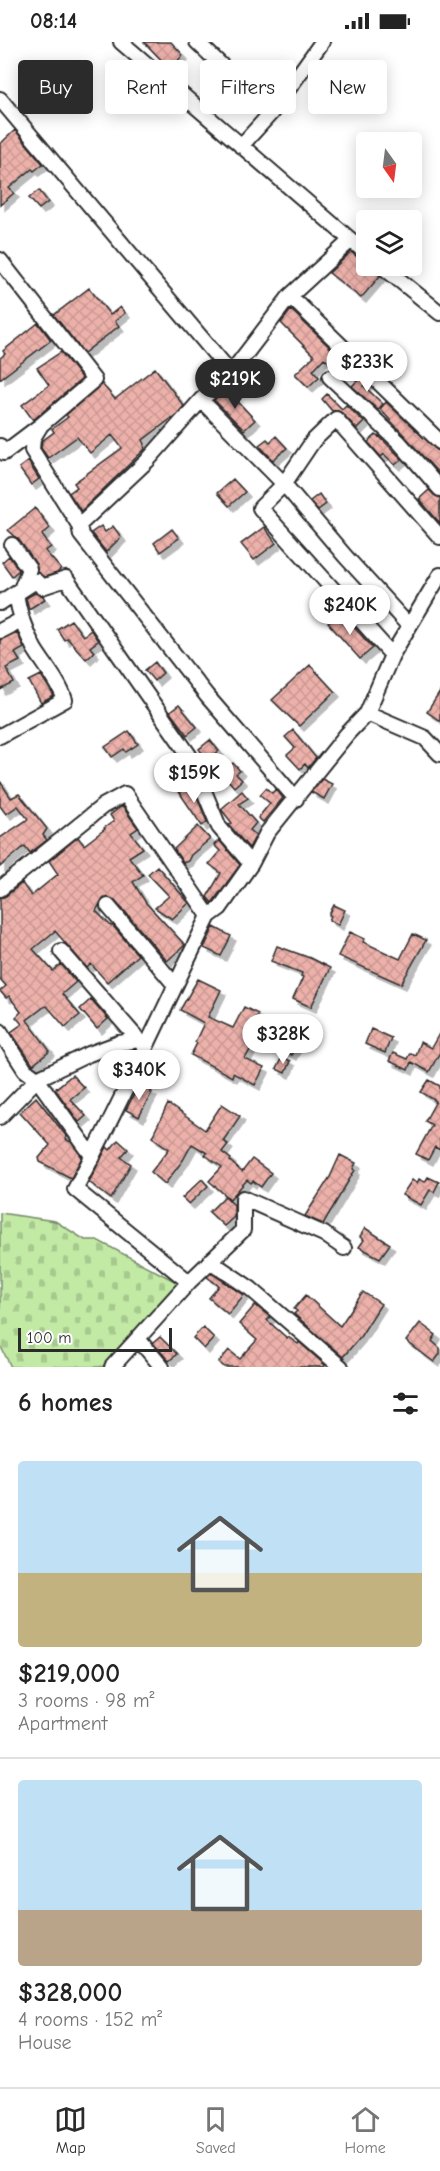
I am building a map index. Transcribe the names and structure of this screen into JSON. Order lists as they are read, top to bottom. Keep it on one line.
{"scale_bar":"100 m","north":"bottom","page":{"status":"08:14","chip":["Buy","Rent","Filters","New"],"price":["$233K","$219K","$240K","$159K","$328K","$340K"],"scale":"100 m","heading":"6 homes","list":[{"name":"$219,000","note":"3 rooms · 98 m² · Apartment"},{"name":"$328,000","note":"4 rooms · 152 m² · House"}],"tabs":["Map","Saved","Home"]}}
